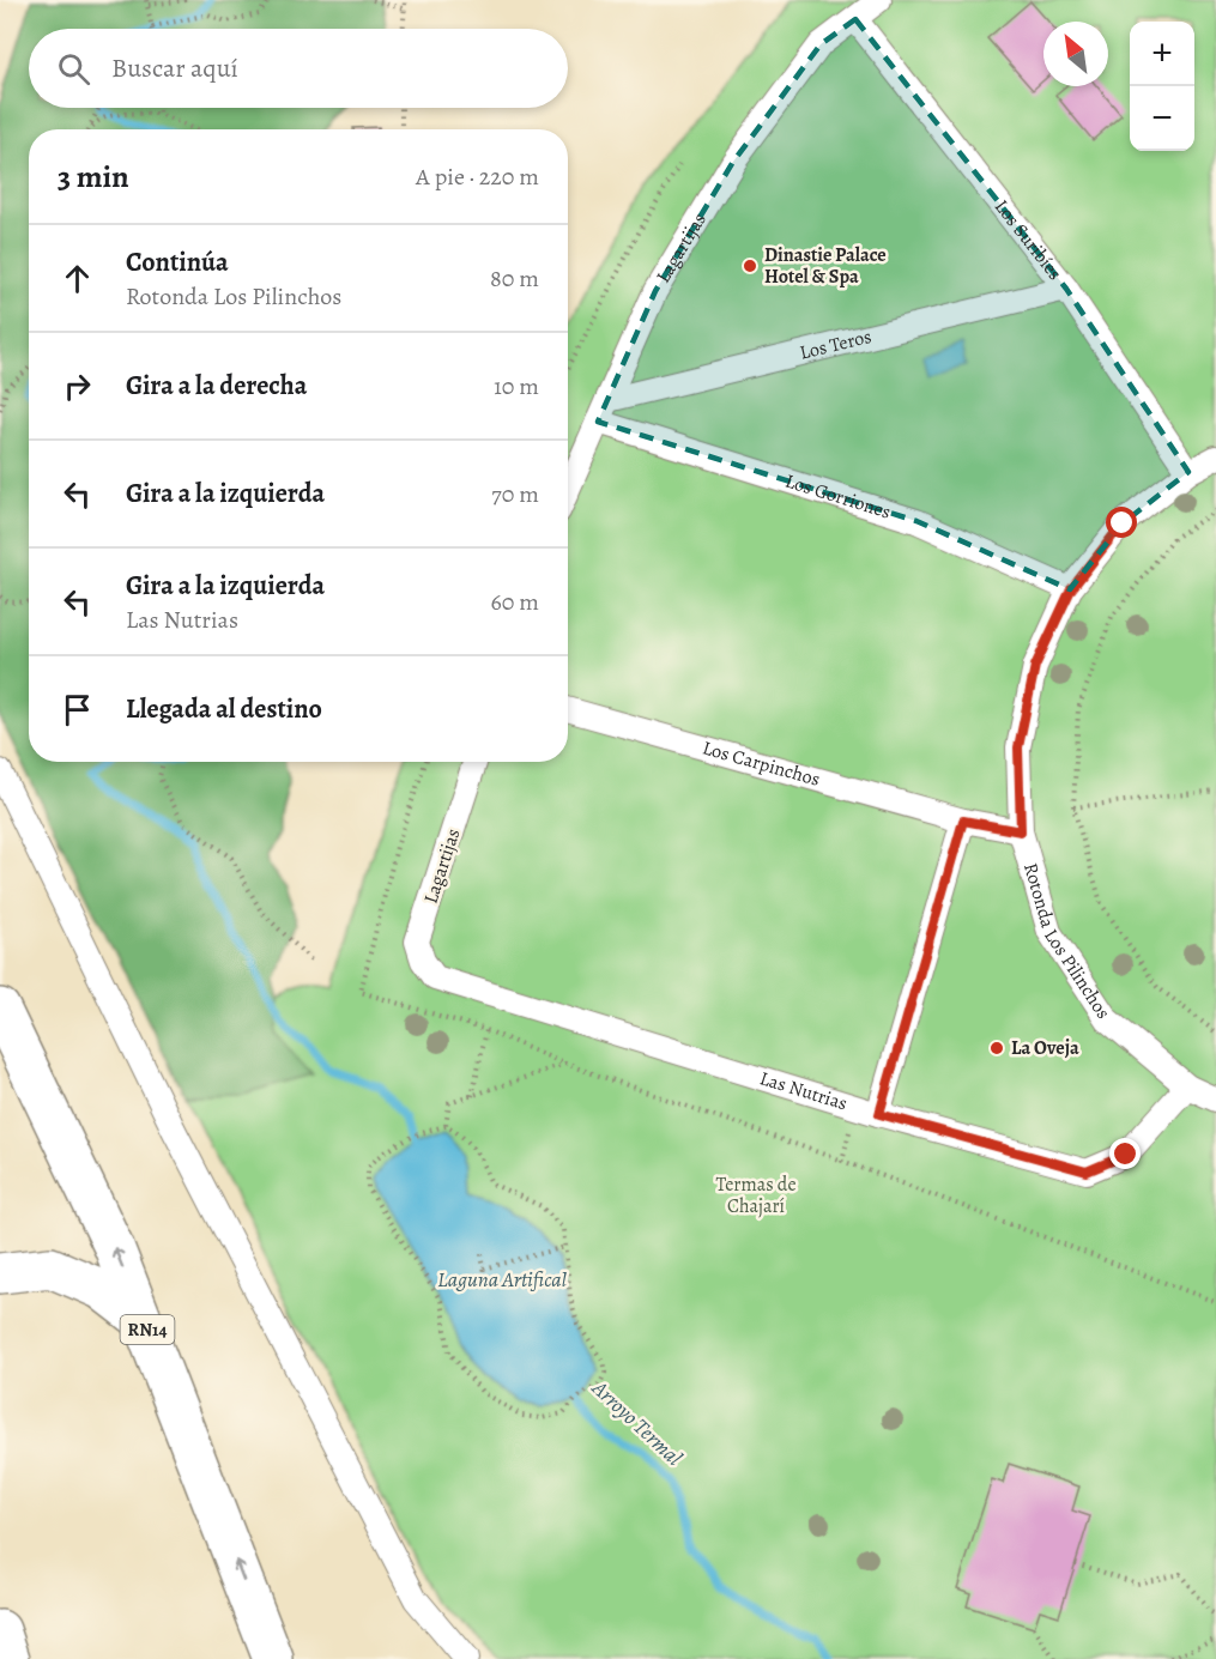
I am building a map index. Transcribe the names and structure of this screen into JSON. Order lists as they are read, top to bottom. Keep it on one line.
{"streets":{"highway":["RN14"],"street":["Los Suribíes","Lagartijas","Los Teros","Los Gorriones","Los Carpinchos","Rotonda Los Pilinchos","Las Nutrias"]},"crossings":[["Los Suribíes","Lagartijas"],["Los Suribíes","Los Teros"],["Los Suribíes","Rotonda Los Pilinchos"],["Lagartijas","Los Teros"],["Lagartijas","Los Gorriones"],["Lagartijas","Las Nutrias"],["Los Teros","Los Gorriones"],["Los Gorriones","Rotonda Los Pilinchos"],["Los Carpinchos","Rotonda Los Pilinchos"],["Rotonda Los Pilinchos","Las Nutrias"]],"water":["Laguna Artifical","Arroyo Termal"],"parks":["Termas de Chajarí"],"places":["Dinastie Palace Hotel & Spa","La Oveja"],"north":"top left","page":{"map_buttons":["+","−"],"search":"Buscar aquí","heading":["3 min","A pie · 220 m"],"list":[["Continúa","Rotonda Los Pilinchos","80 m"],["Gira a la derecha","10 m"],["Gira a la izquierda","70 m"],["Gira a la izquierda","Las Nutrias","60 m"],"Llegada al destino"]}}
